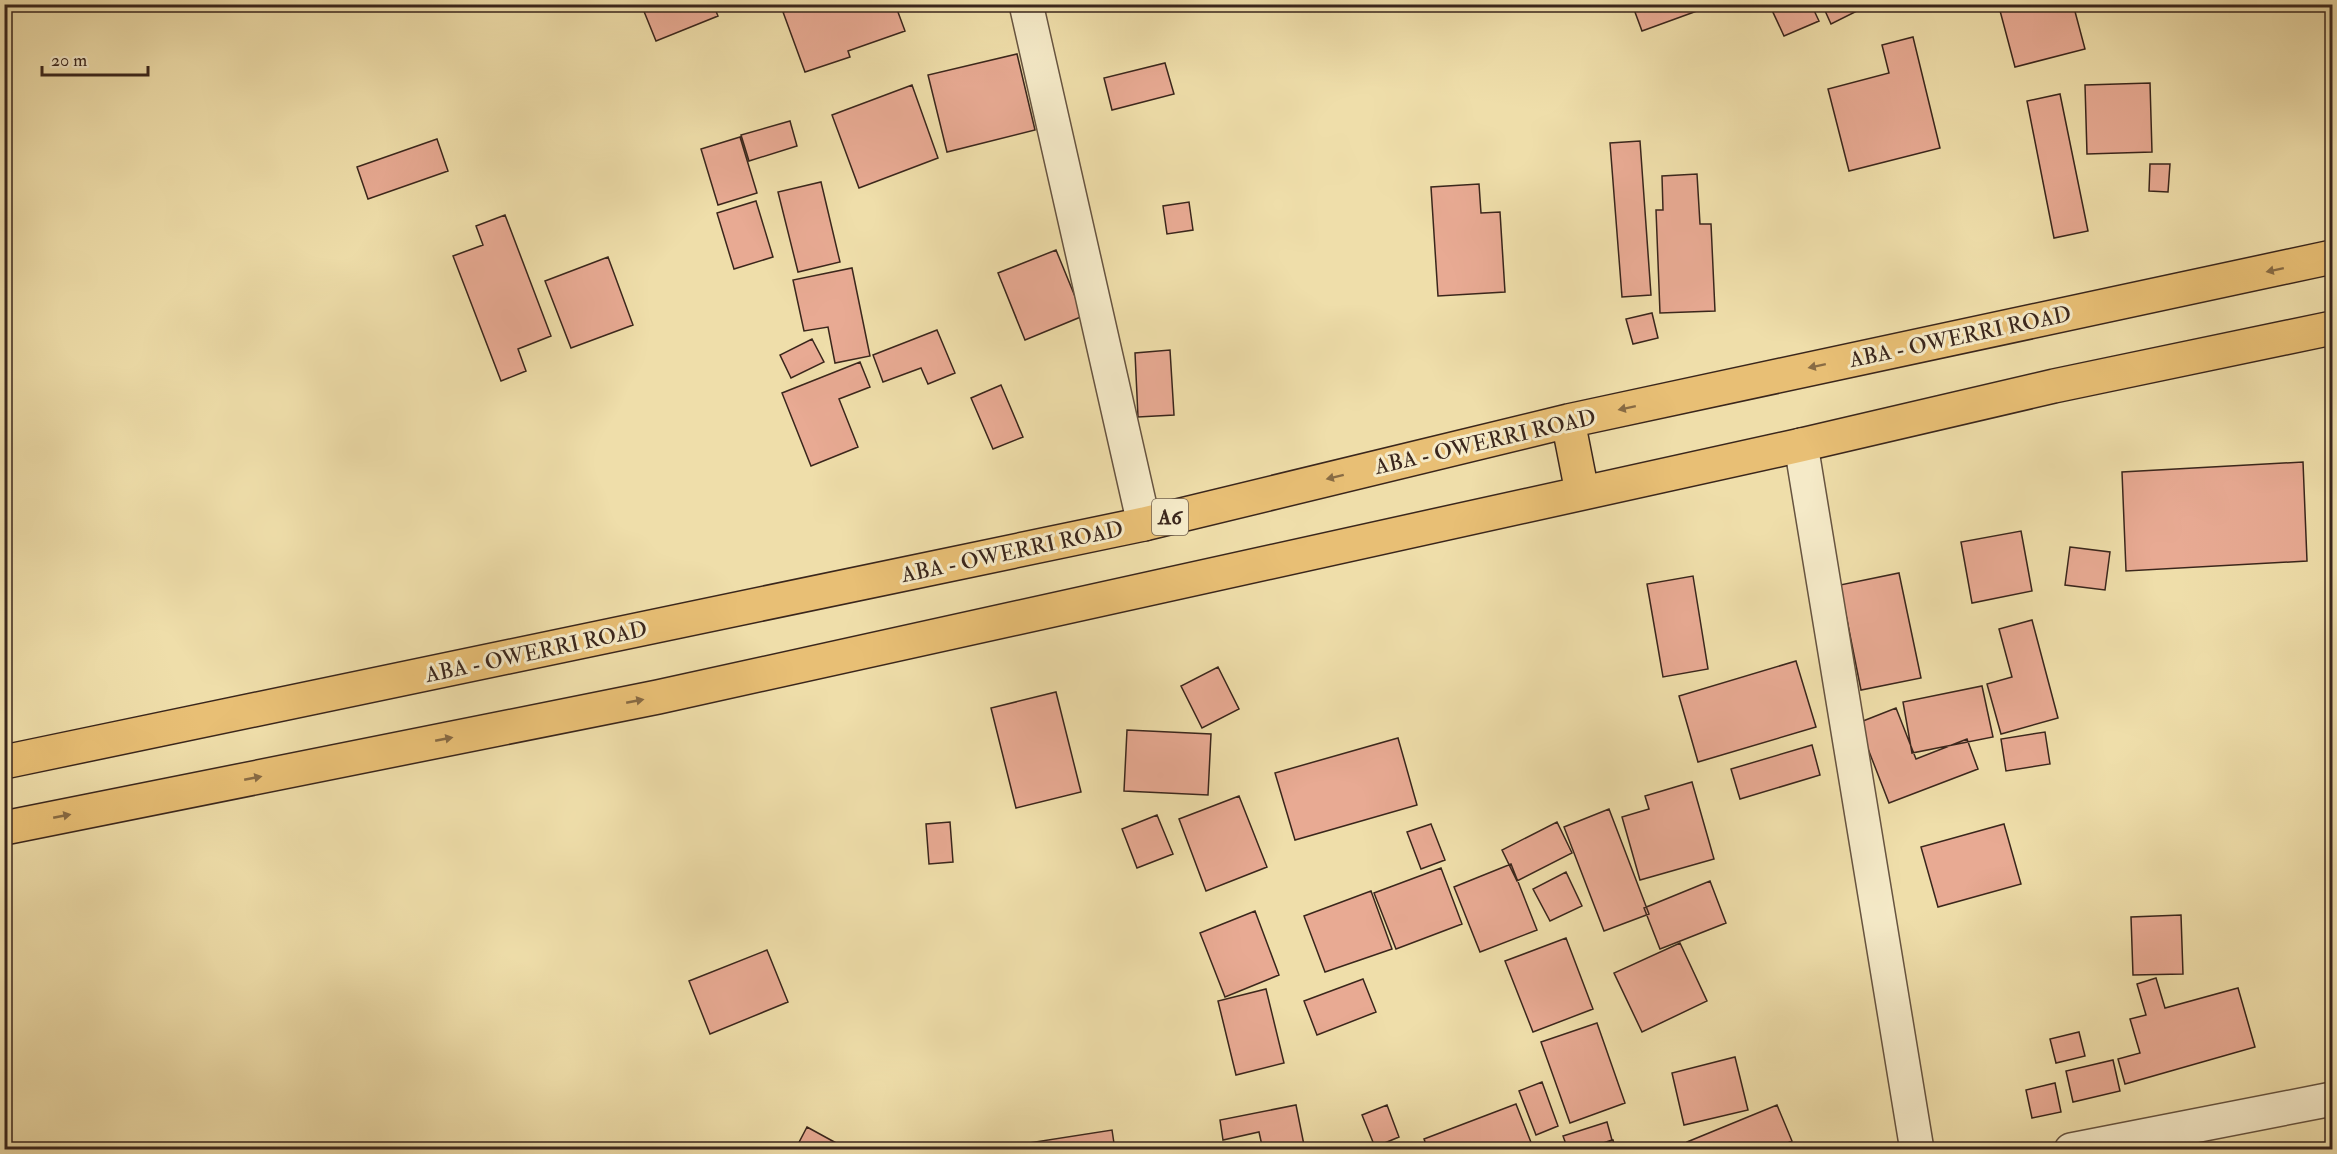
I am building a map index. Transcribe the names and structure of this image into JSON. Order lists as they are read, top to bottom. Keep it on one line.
{"streets":{"highway":["ABA - OWERRI ROAD","A6"]},"scale_bar":"20 m"}
